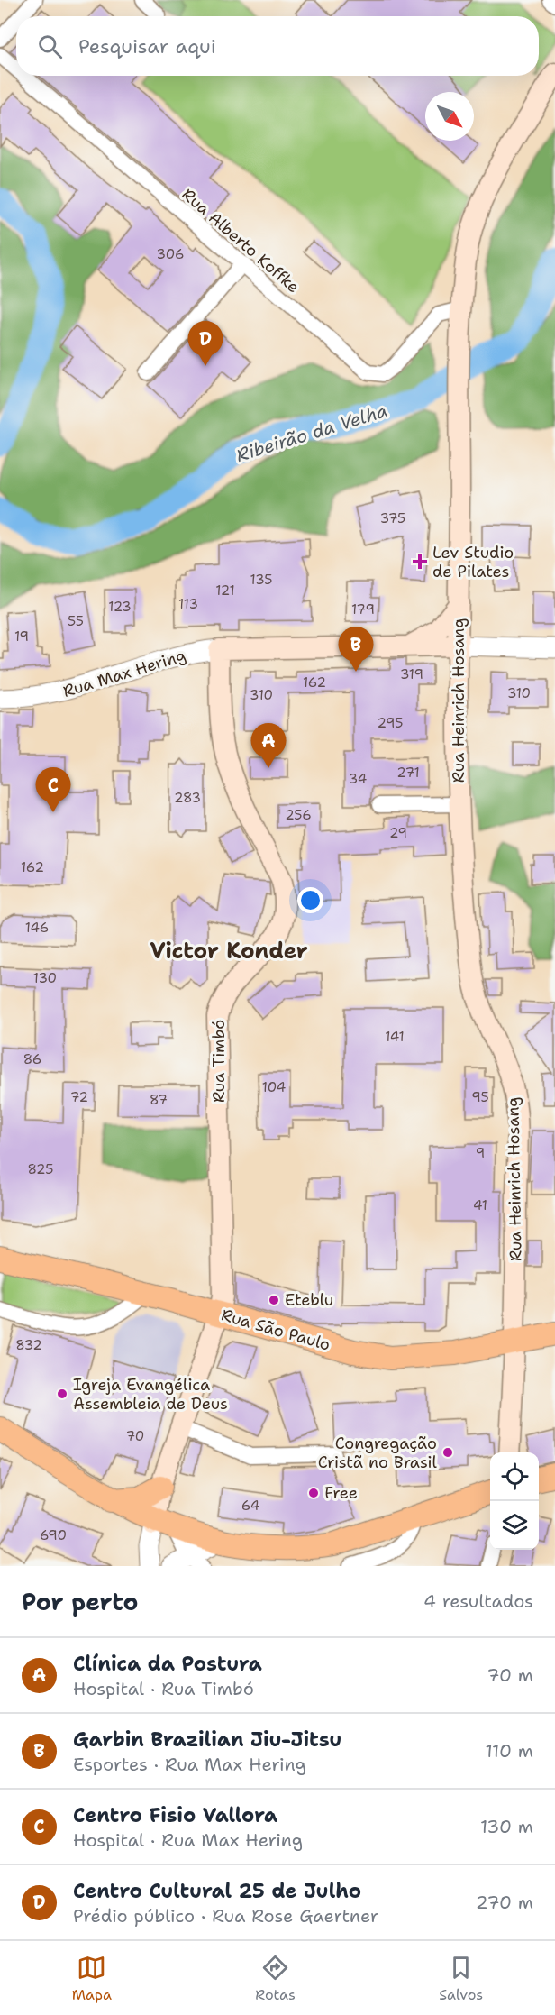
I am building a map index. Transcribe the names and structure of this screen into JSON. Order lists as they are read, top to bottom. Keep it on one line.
{"streets":{"main road":["Rua Max Hering","Rua Heinrich Hosang","Rua Timbó","Rua São Paulo"],"street":["Rua Alberto Koffke"]},"crossings":[["Rua Alberto Koffke","Rua Heinrich Hosang"],["Rua Max Hering","Rua Heinrich Hosang"],["Rua Max Hering","Rua Timbó"],["Rua Heinrich Hosang","Rua São Paulo"],["Rua Timbó","Rua São Paulo"]],"districts":["Victor Konder"],"water":["Ribeirão da Velha"],"places":{"health":["Lev Studio de Pilates"],"other":["Eteblu","Igreja Evangélica Assembleia de Deus","Congregação Cristã no Brasil","Free"]},"house_numbers":["306","375","135","121","113","123","179","55","19","319","162","310","310","295","271","34","283","256","29","162","146","130","141","86","104","72","95","87","9","825","41","832","70","64","690"],"north":"bottom right","page":{"search":"Pesquisar aqui","pins":["D","B","A","C"],"heading":["Por perto","4 resultados"],"list":[{"mark":"A","name":"Clínica da Postura","note":"Hospital · Rua Timbó","value":"70 m"},{"mark":"B","name":"Garbin Brazilian Jiu-Jitsu","note":"Esportes · Rua Max Hering","value":"110 m"},{"mark":"C","name":"Centro Fisio Vallora","note":"Hospital · Rua Max Hering","value":"130 m"},{"mark":"D","name":"Centro Cultural 25 de Julho","note":"Prédio público · Rua Rose Gaertner","value":"270 m"}],"nav":["Mapa","Rotas","Salvos"]}}
